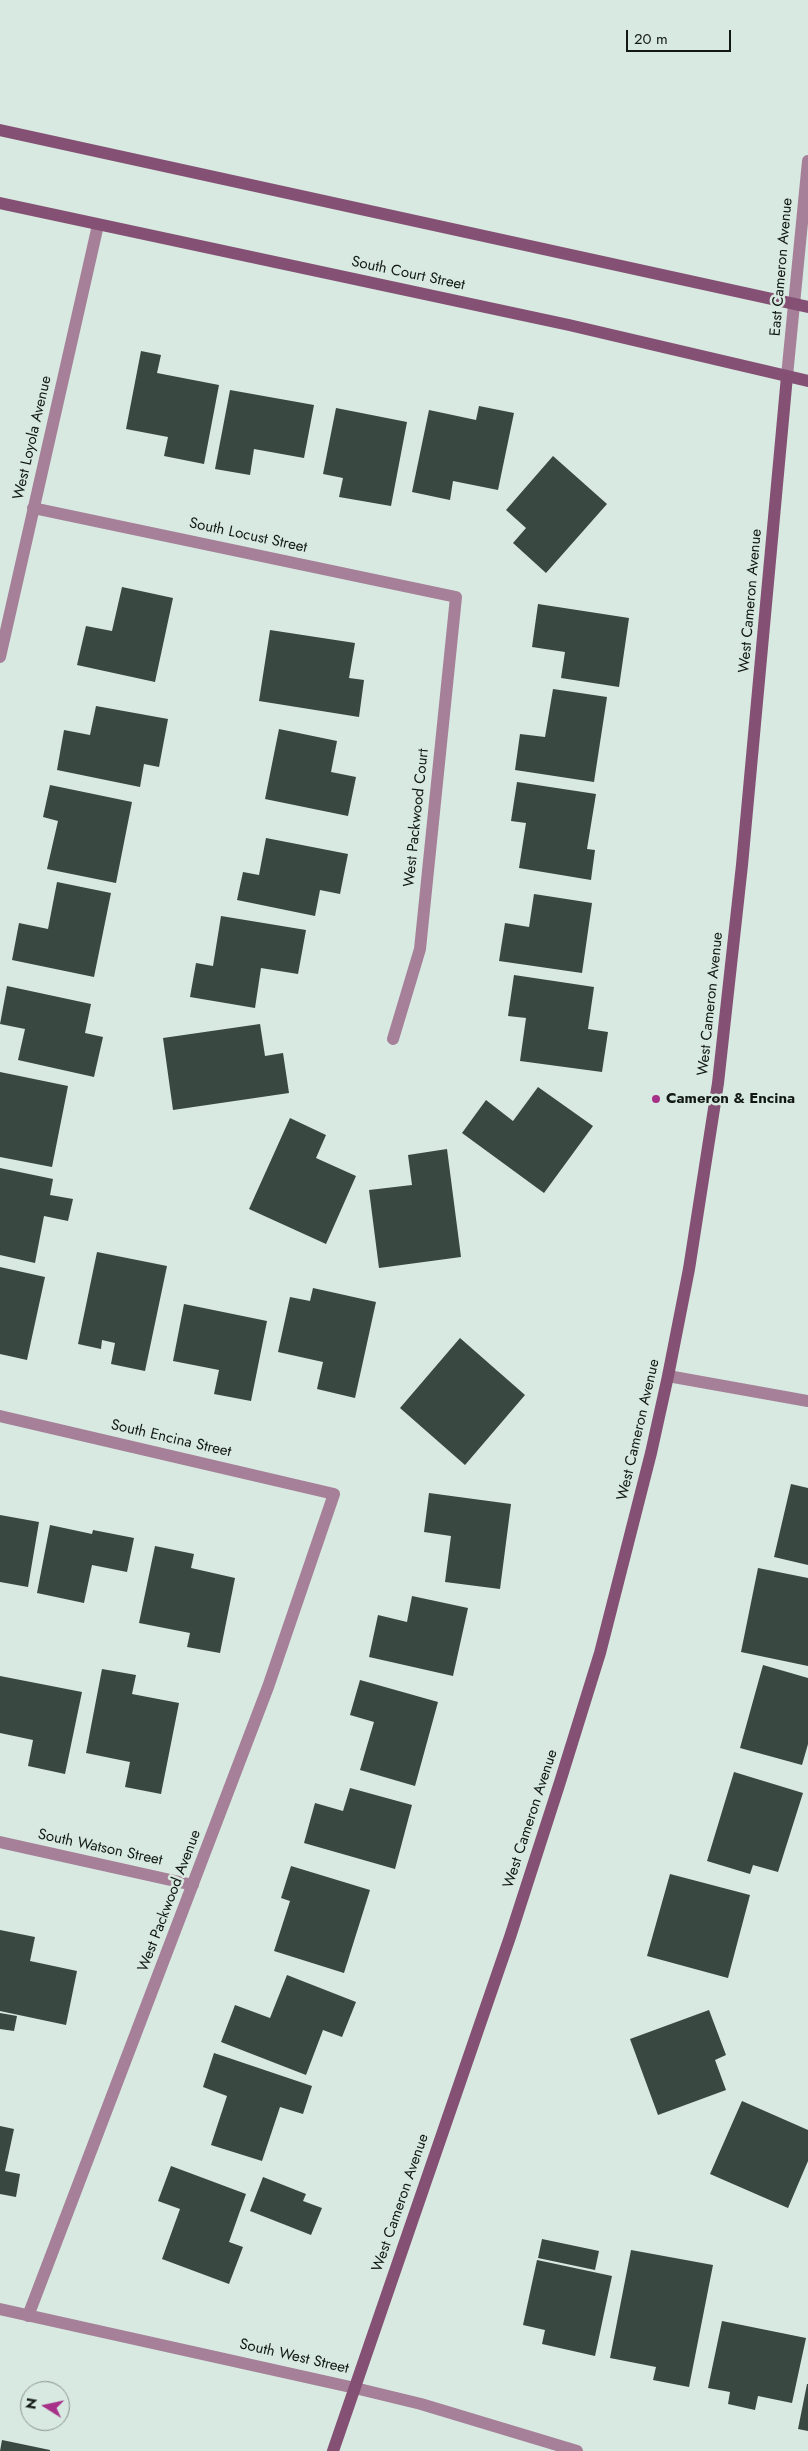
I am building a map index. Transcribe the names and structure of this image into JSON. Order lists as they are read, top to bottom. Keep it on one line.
{"streets":{"street":["East Cameron Avenue","South Court Street","West Loyola Avenue","South Locust Street","West Cameron Avenue","West Packwood Court","South Encina Street","South Watson Street","West Packwood Avenue","South West Street"]},"crossings":[["East Cameron Avenue","South Court Street"],["East Cameron Avenue","West Cameron Avenue"],["South Court Street","West Loyola Avenue"],["South Court Street","West Cameron Avenue"],["West Loyola Avenue","South Locust Street"],["South Locust Street","West Packwood Court"],["West Cameron Avenue","South West Street"],["South Encina Street","West Packwood Avenue"],["South Watson Street","West Packwood Avenue"],["West Packwood Avenue","South West Street"]],"places":["Cameron & Encina"],"scale_bar":"20 m","north":"left"}
